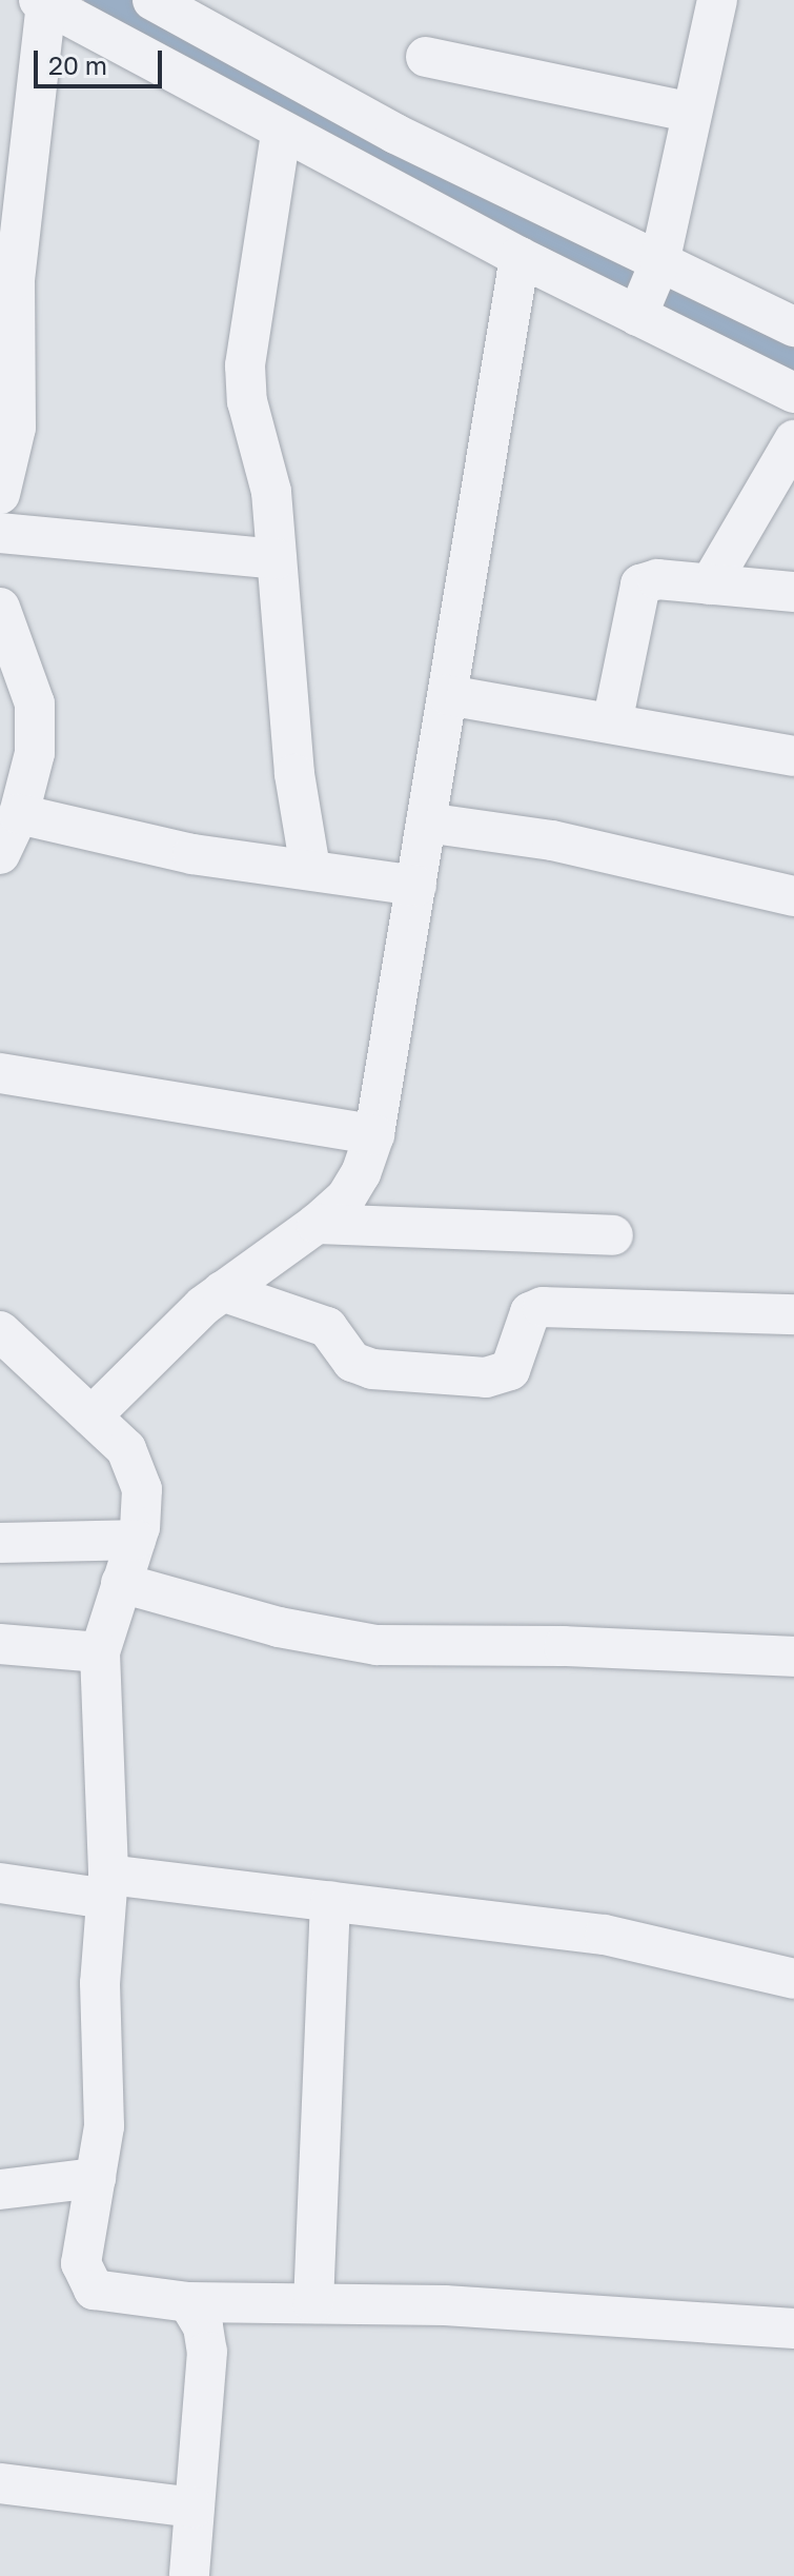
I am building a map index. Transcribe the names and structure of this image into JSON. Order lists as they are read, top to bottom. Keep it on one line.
{"scale_bar":"20 m"}
